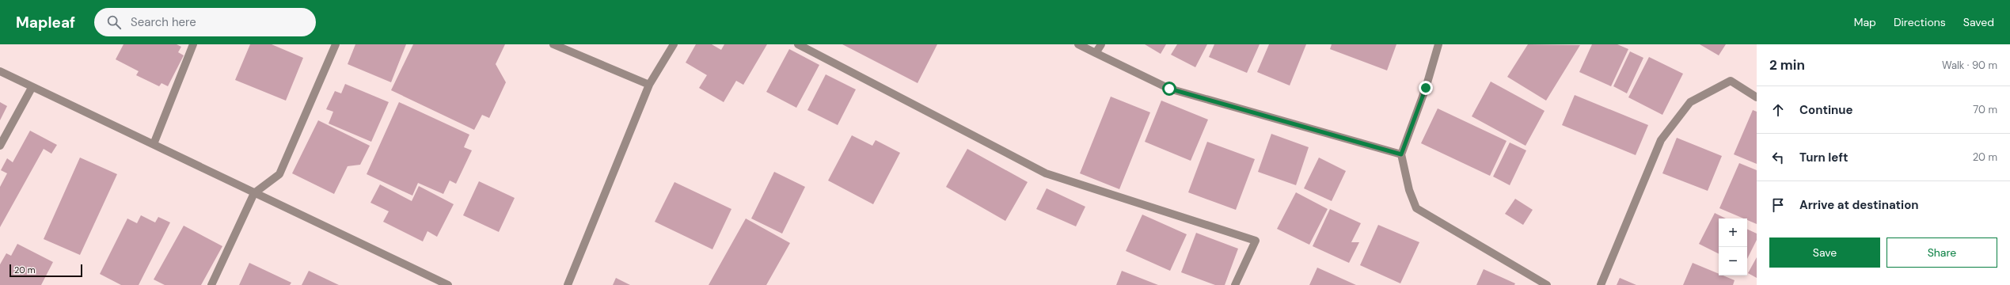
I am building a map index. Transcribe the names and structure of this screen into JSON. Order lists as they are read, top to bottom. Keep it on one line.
{"scale_bar":"20 m","page":{"header":"Mapleaf","search":"Search here","nav":["Map","Directions","Saved"],"heading":["2 min","Walk · 90 m"],"list":[["Continue","70 m"],["Turn left","20 m"],"Arrive at destination"],"map_buttons":["+","−"],"buttons":["Save","Share"],"scale":"20 m"}}
